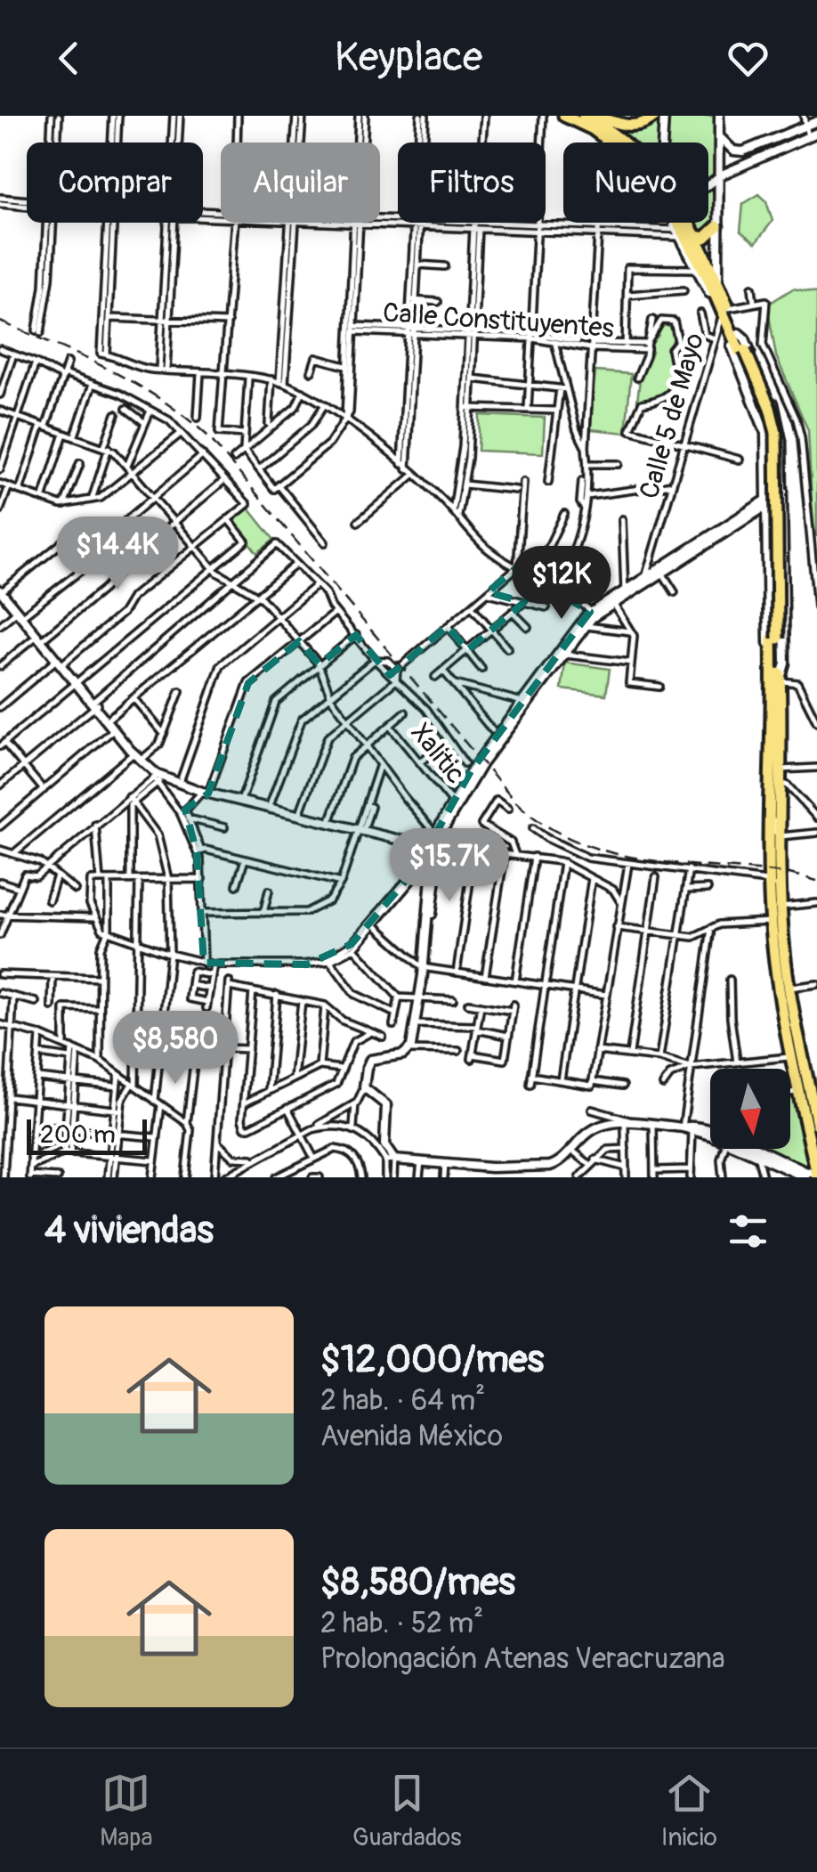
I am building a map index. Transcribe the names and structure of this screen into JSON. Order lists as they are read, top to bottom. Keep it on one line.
{"streets":{"street":["Calle Constituyentes","Calle 5 de Mayo","Xalitic"]},"scale_bar":"200 m","north":"bottom","page":{"header":"Keyplace","chip":["Comprar","Alquilar","Filtros","Nuevo"],"price":["$14.4K","$12K","$15.7K","$8,580"],"scale":"200 m","heading":"4 viviendas","list":[{"name":"$12,000/mes","note":"2 hab. · 64 m² · Avenida México"},{"name":"$8,580/mes","note":"2 hab. · 52 m² · Prolongación Atenas Veracruzana"}],"tabs":["Mapa","Guardados","Inicio"]}}
